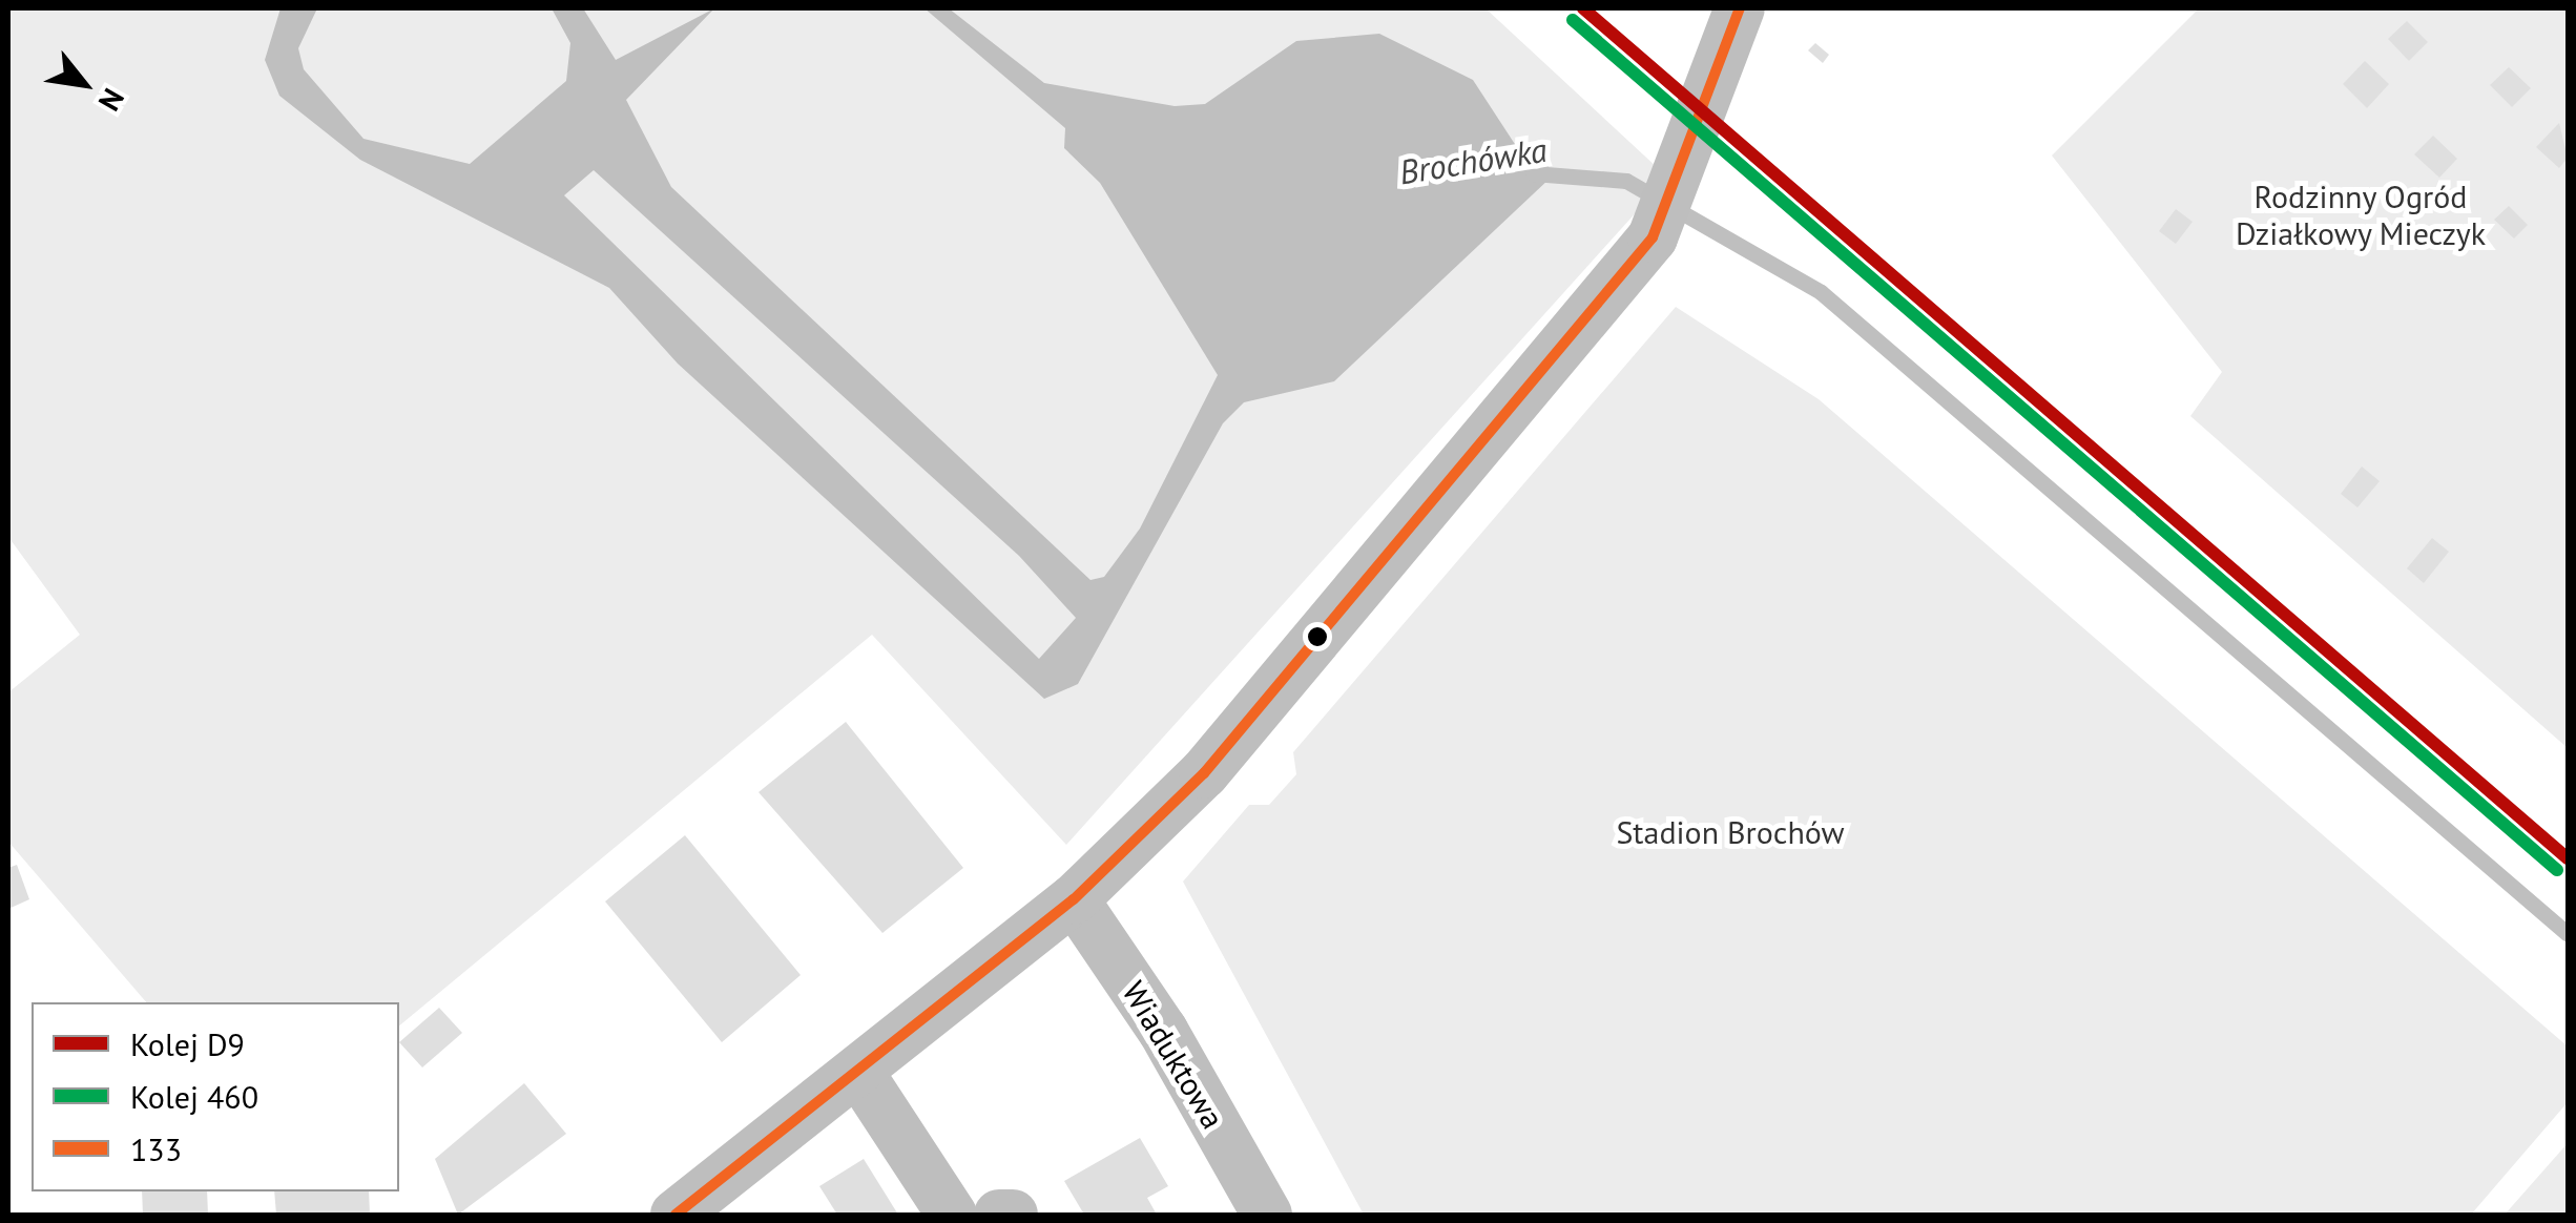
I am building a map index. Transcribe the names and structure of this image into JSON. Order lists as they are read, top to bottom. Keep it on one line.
{"streets":{"street":["Wiaduktowa"]},"water":["Brochówka"],"parks":["Rodzinny Ogród Działkowy Mieczyk","Stadion Brochów"],"lines":["rail line D9","transit line 133","rail line 460"],"legend":["Kolej D9","Kolej 460","133"],"north":"bottom right"}
